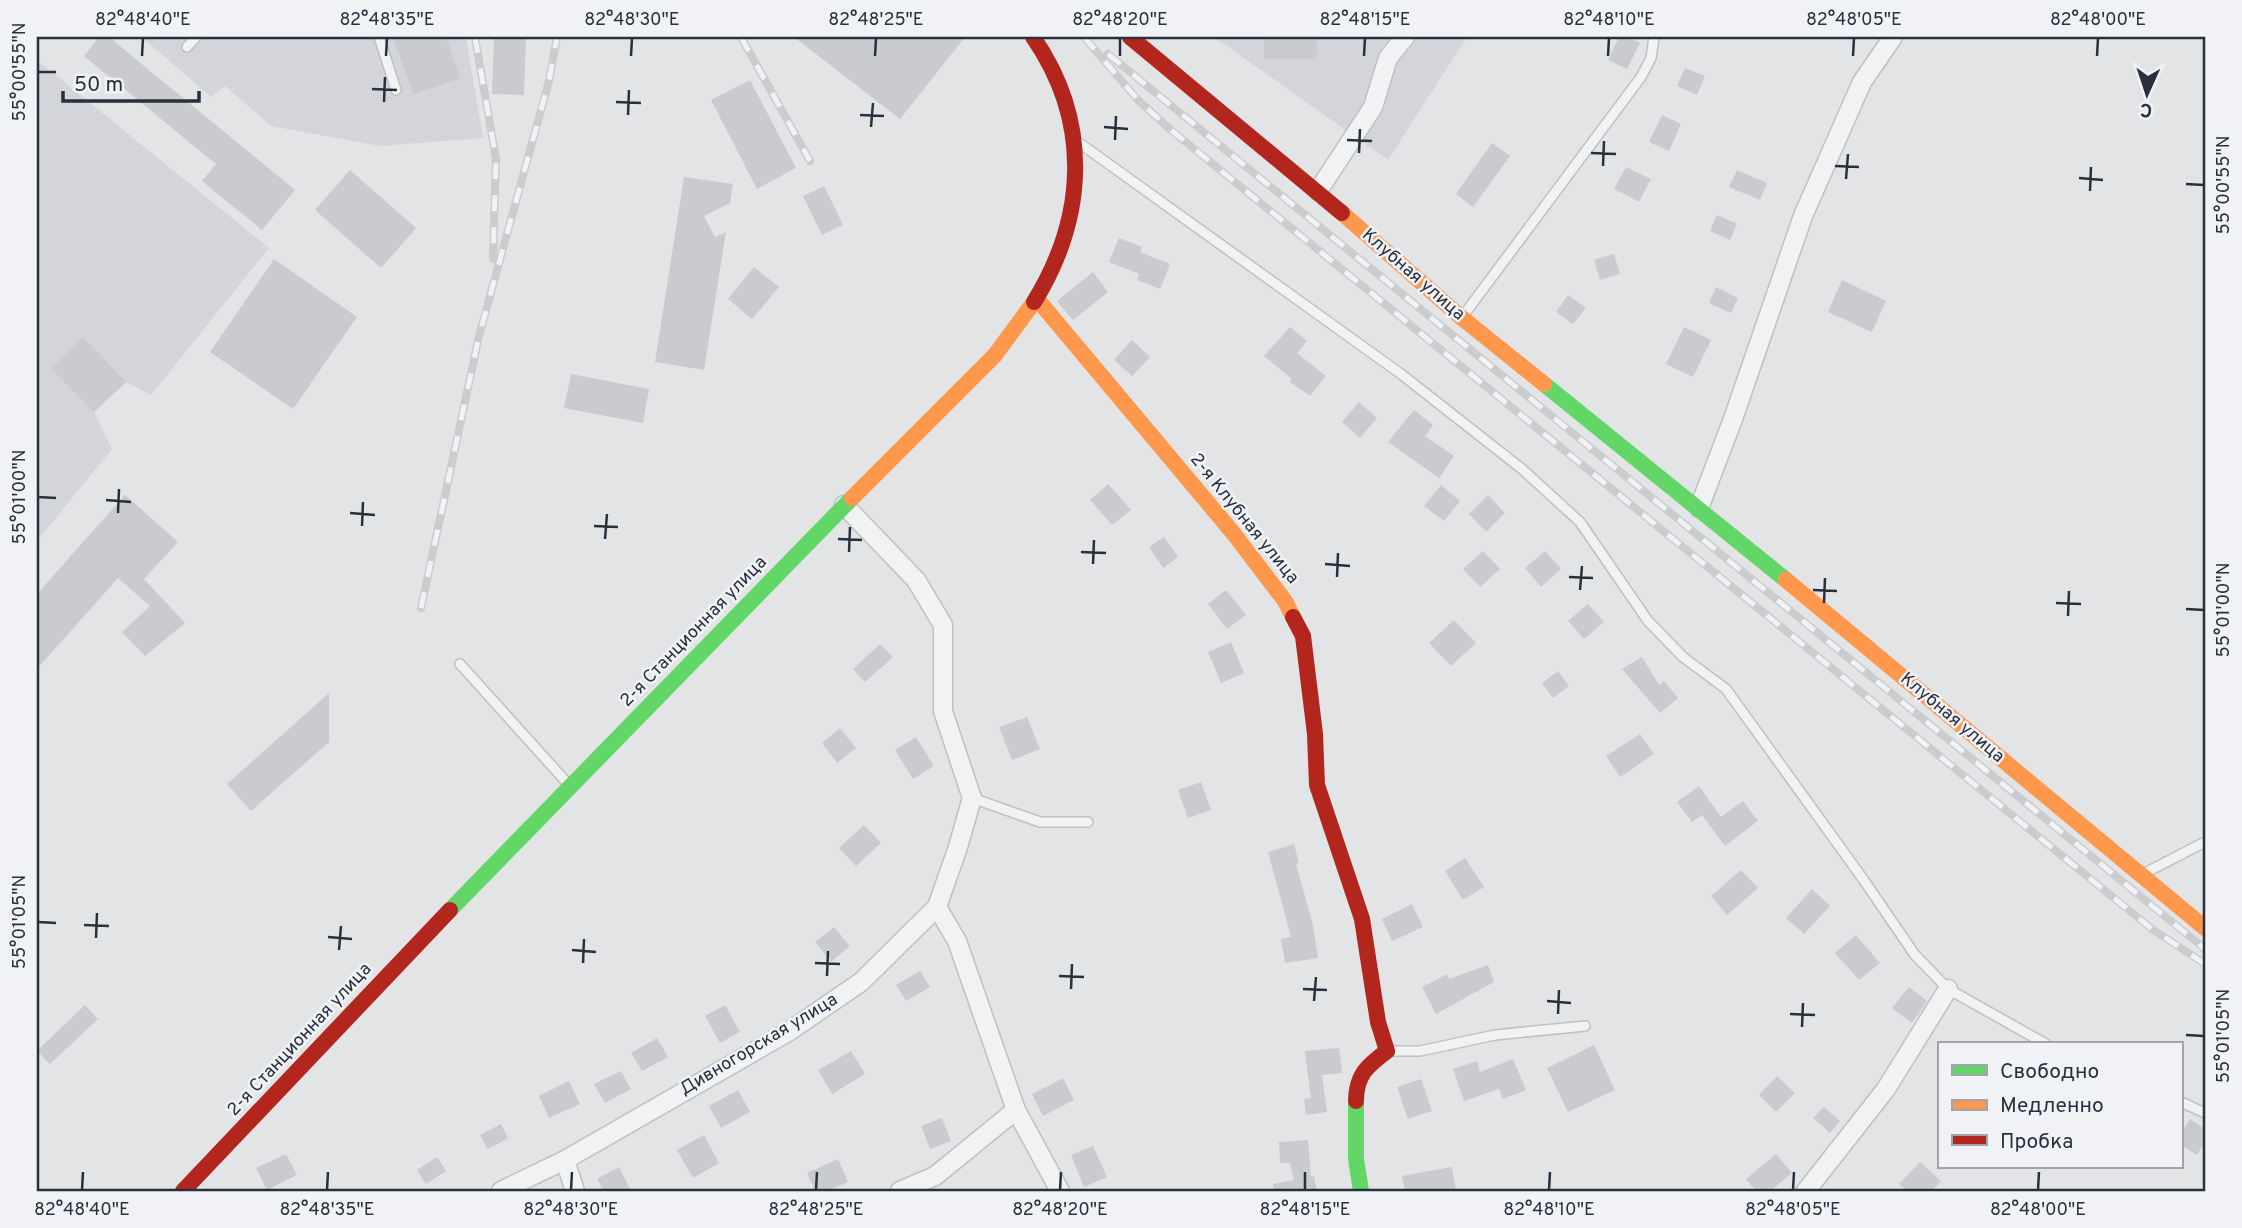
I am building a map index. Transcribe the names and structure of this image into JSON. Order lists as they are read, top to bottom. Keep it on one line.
{"streets":{"street":["Клубная улица","2-я Клубная улица","2-я Станционная улица","Дивногорская улица"]},"crossings":[["2-я Клубная улица","2-я Станционная улица"]],"legend":["Свободно","Медленно","Пробка"],"scale_bar":"50 m","north":"bottom","coordinates":["82°48'40\"E","82°48'35\"E","82°48'30\"E","82°48'25\"E","82°48'20\"E","82°48'15\"E","82°48'10\"E","82°48'05\"E","82°48'00\"E","55°00'55\"N","55°01'00\"N","55°01'05\"N"]}
